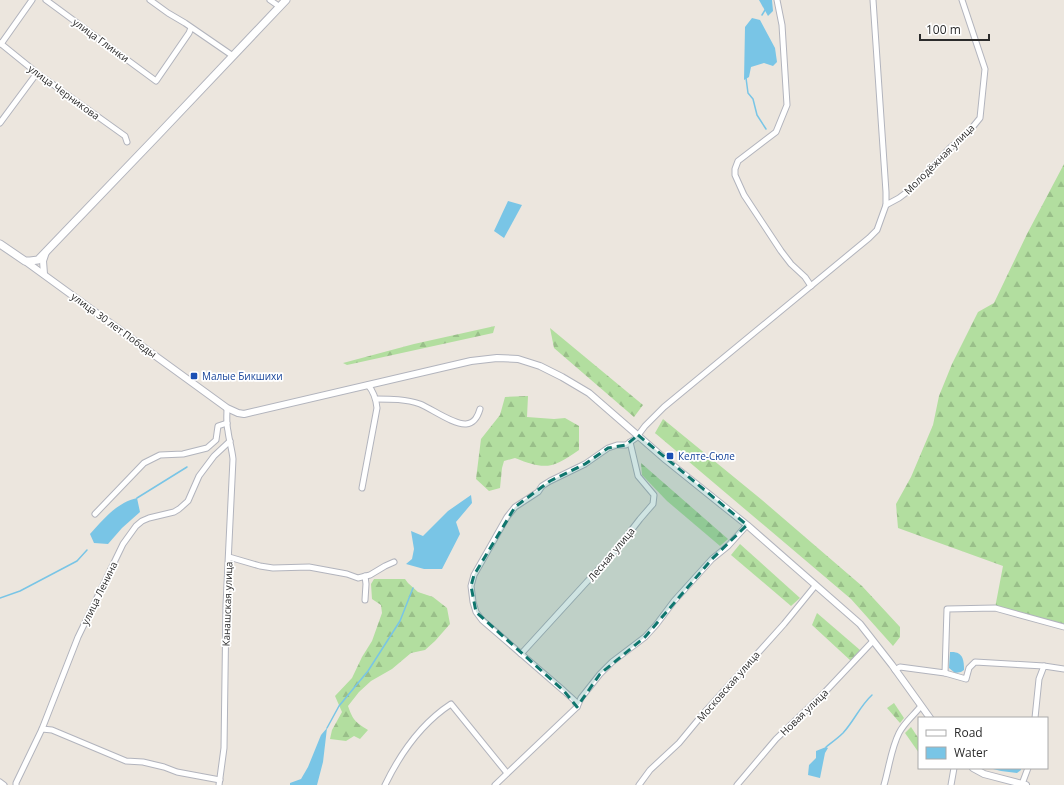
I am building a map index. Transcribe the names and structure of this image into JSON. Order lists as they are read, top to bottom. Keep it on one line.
{"streets":{"main road":["улица 30 лет Победы"],"street":["улица Глинки","улица Черникова","Молодёжная улица","Лесная улица","улица Ленина","Канашская улица","Московская улица","Новая улица"]},"crossings":[["улица 30 лет Победы","Канашская улица"],["улица 30 лет Победы","Московская улица"],["улица 30 лет Победы","Новая улица"],["улица Ленина","Канашская улица"]],"places":{"transit":["Малые Бикшихи","Келте-Сюле"]},"legend":["Road","Water"],"scale_bar":"100 m"}
